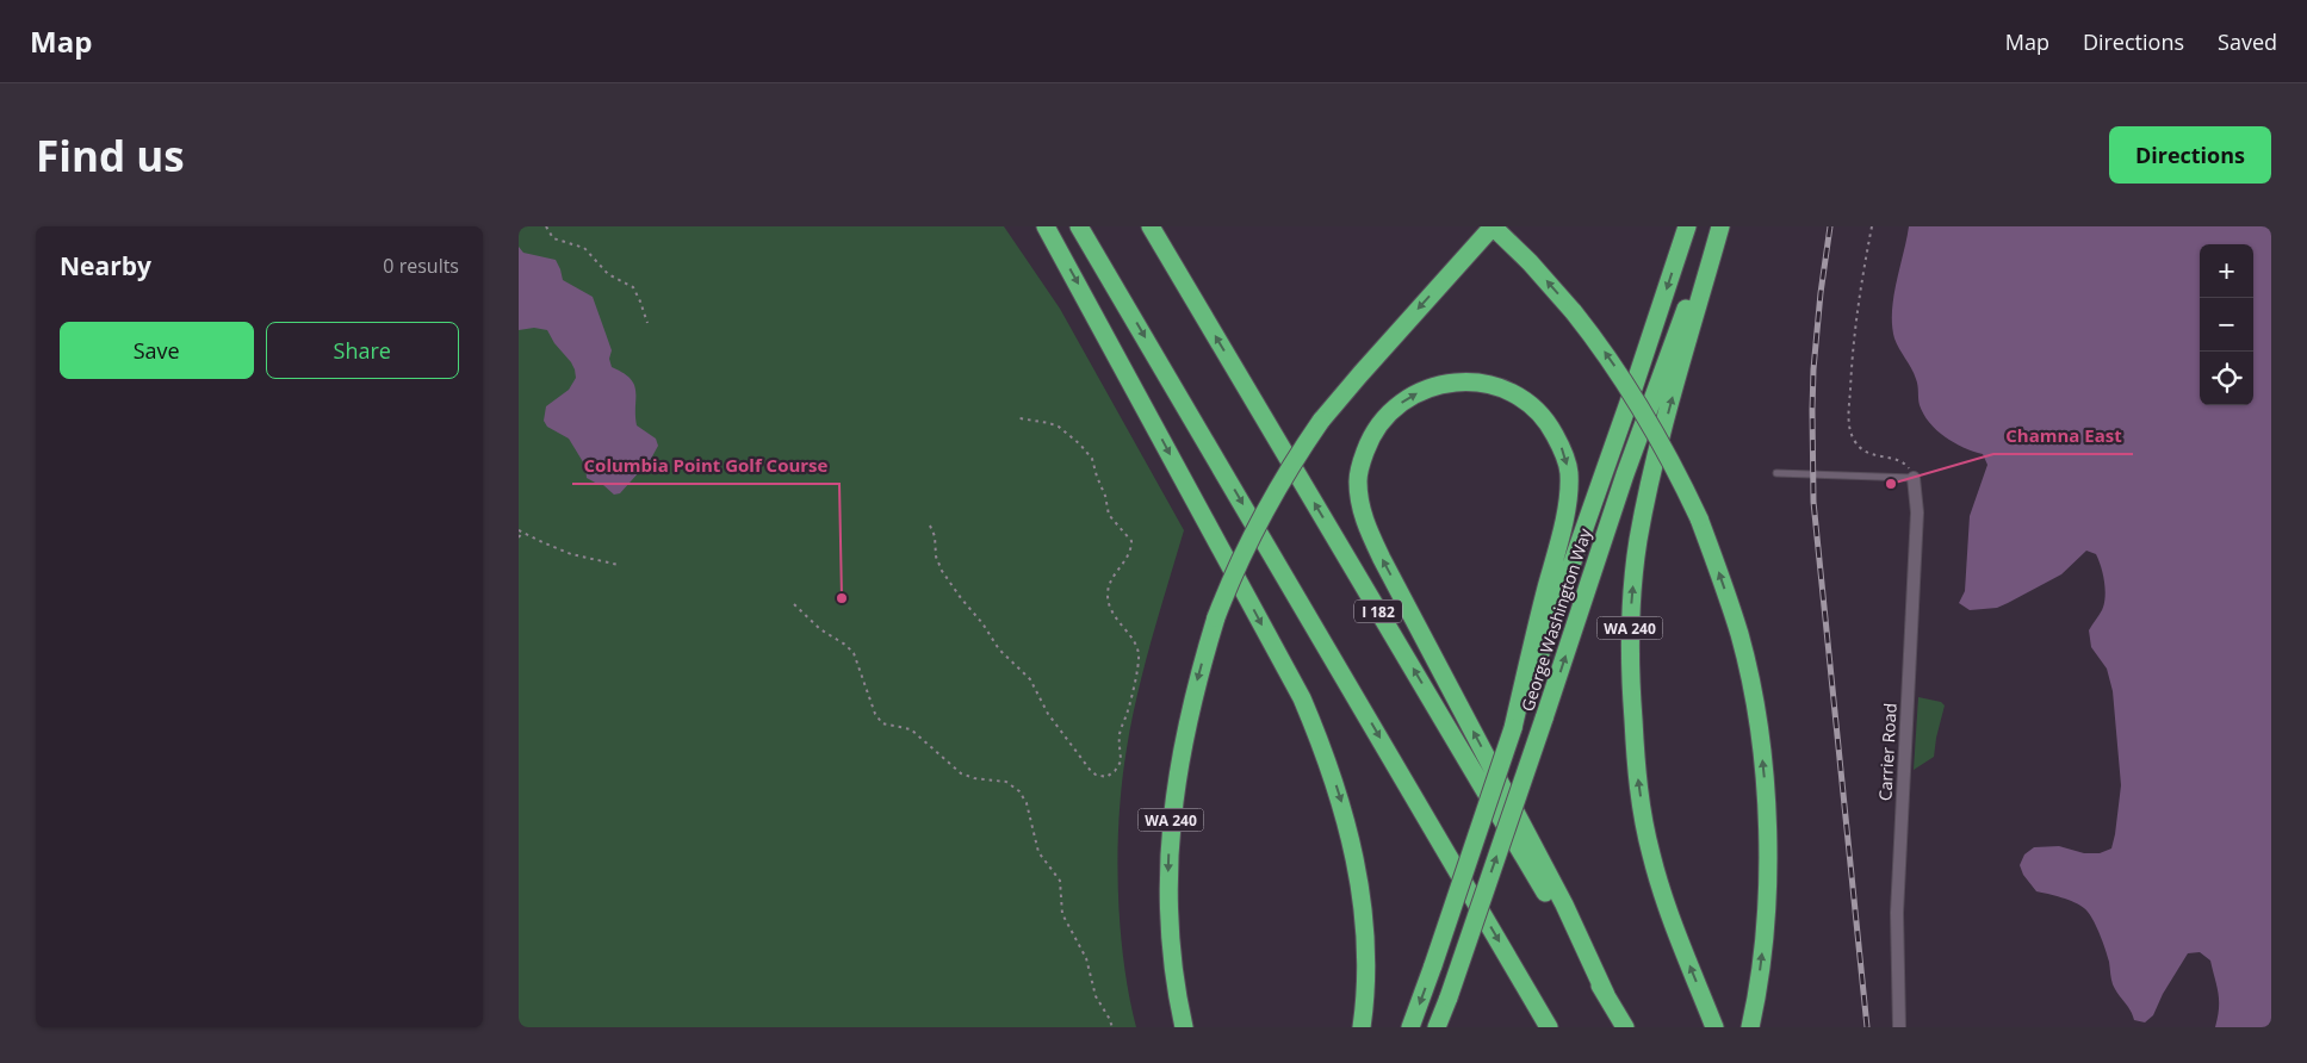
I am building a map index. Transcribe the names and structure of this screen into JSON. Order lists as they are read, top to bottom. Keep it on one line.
{"streets":{"highway":["I 182","George Washington Way","WA 240"],"street":["Carrier Road"]},"crossings":[["George Washington Way","WA 240"]],"places":["Chamna East","Columbia Point Golf Course"],"page":{"header":"Map","nav":["Map","Directions","Saved"],"buttons":["Directions",["Save","Share"]],"title":"Find us","heading":["Nearby","0 results"],"map_buttons":["+","−"]}}
